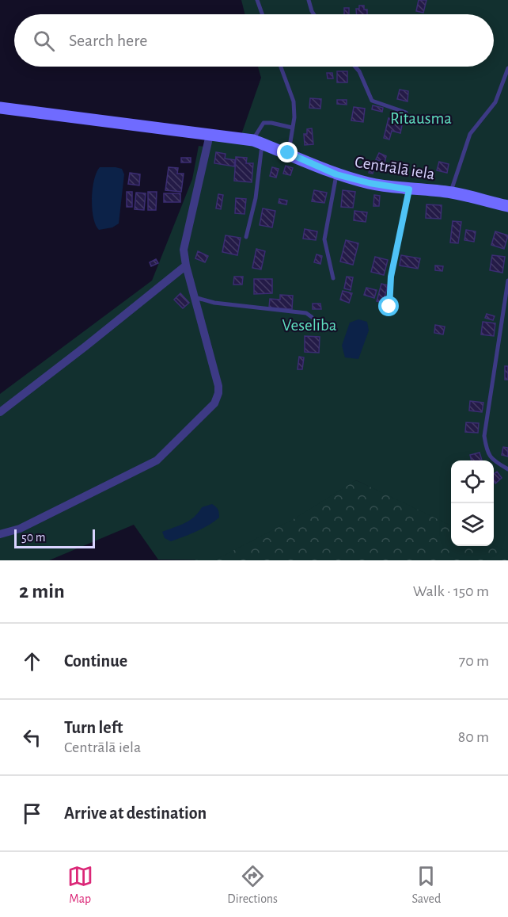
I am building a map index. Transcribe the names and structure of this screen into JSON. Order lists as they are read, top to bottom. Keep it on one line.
{"streets":{"street":["Centrālā iela"]},"parks":["Rītausma","Veselība"],"scale_bar":"50 m","page":{"search":"Search here","scale":"50 m","heading":["2 min","Walk · 150 m"],"list":[["Continue","70 m"],["Turn left","Centrālā iela","80 m"],"Arrive at destination"],"nav":["Map","Directions","Saved"]}}
